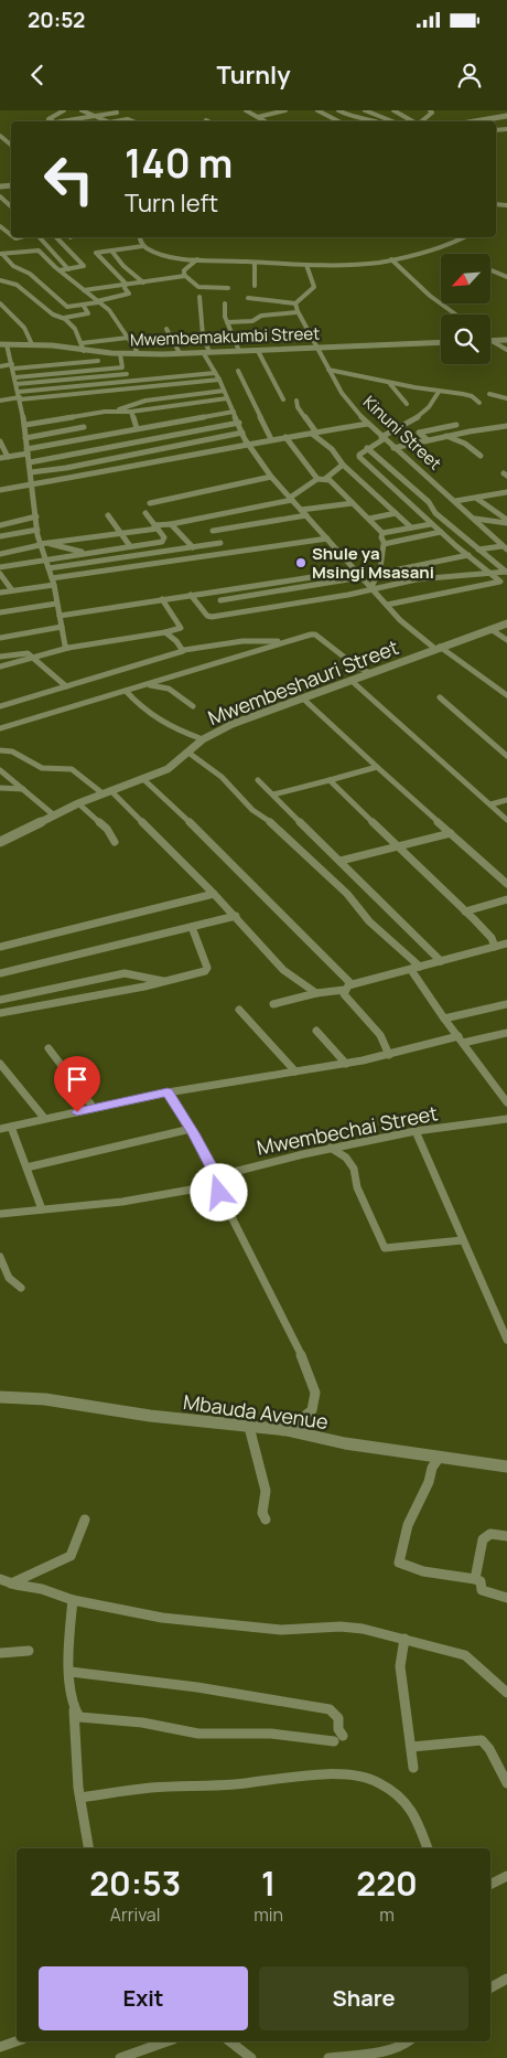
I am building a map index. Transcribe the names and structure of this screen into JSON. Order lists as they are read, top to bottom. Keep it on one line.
{"streets":{"street":["Mwembemakumbi Street","Kinuni Street","Mwembeshauri Street","Mwembechai Street","Mbauda Avenue"]},"crossings":[["Mwembemakumbi Street","Kinuni Street"]],"places":["Shule ya Msingi Msasani"],"north":"bottom left","page":{"status":"20:52","header":"Turnly","turn":["140 m","Turn left"],"eta":["20:53","Arrival","1","min","220","m"],"buttons":["Exit","Share"]}}
